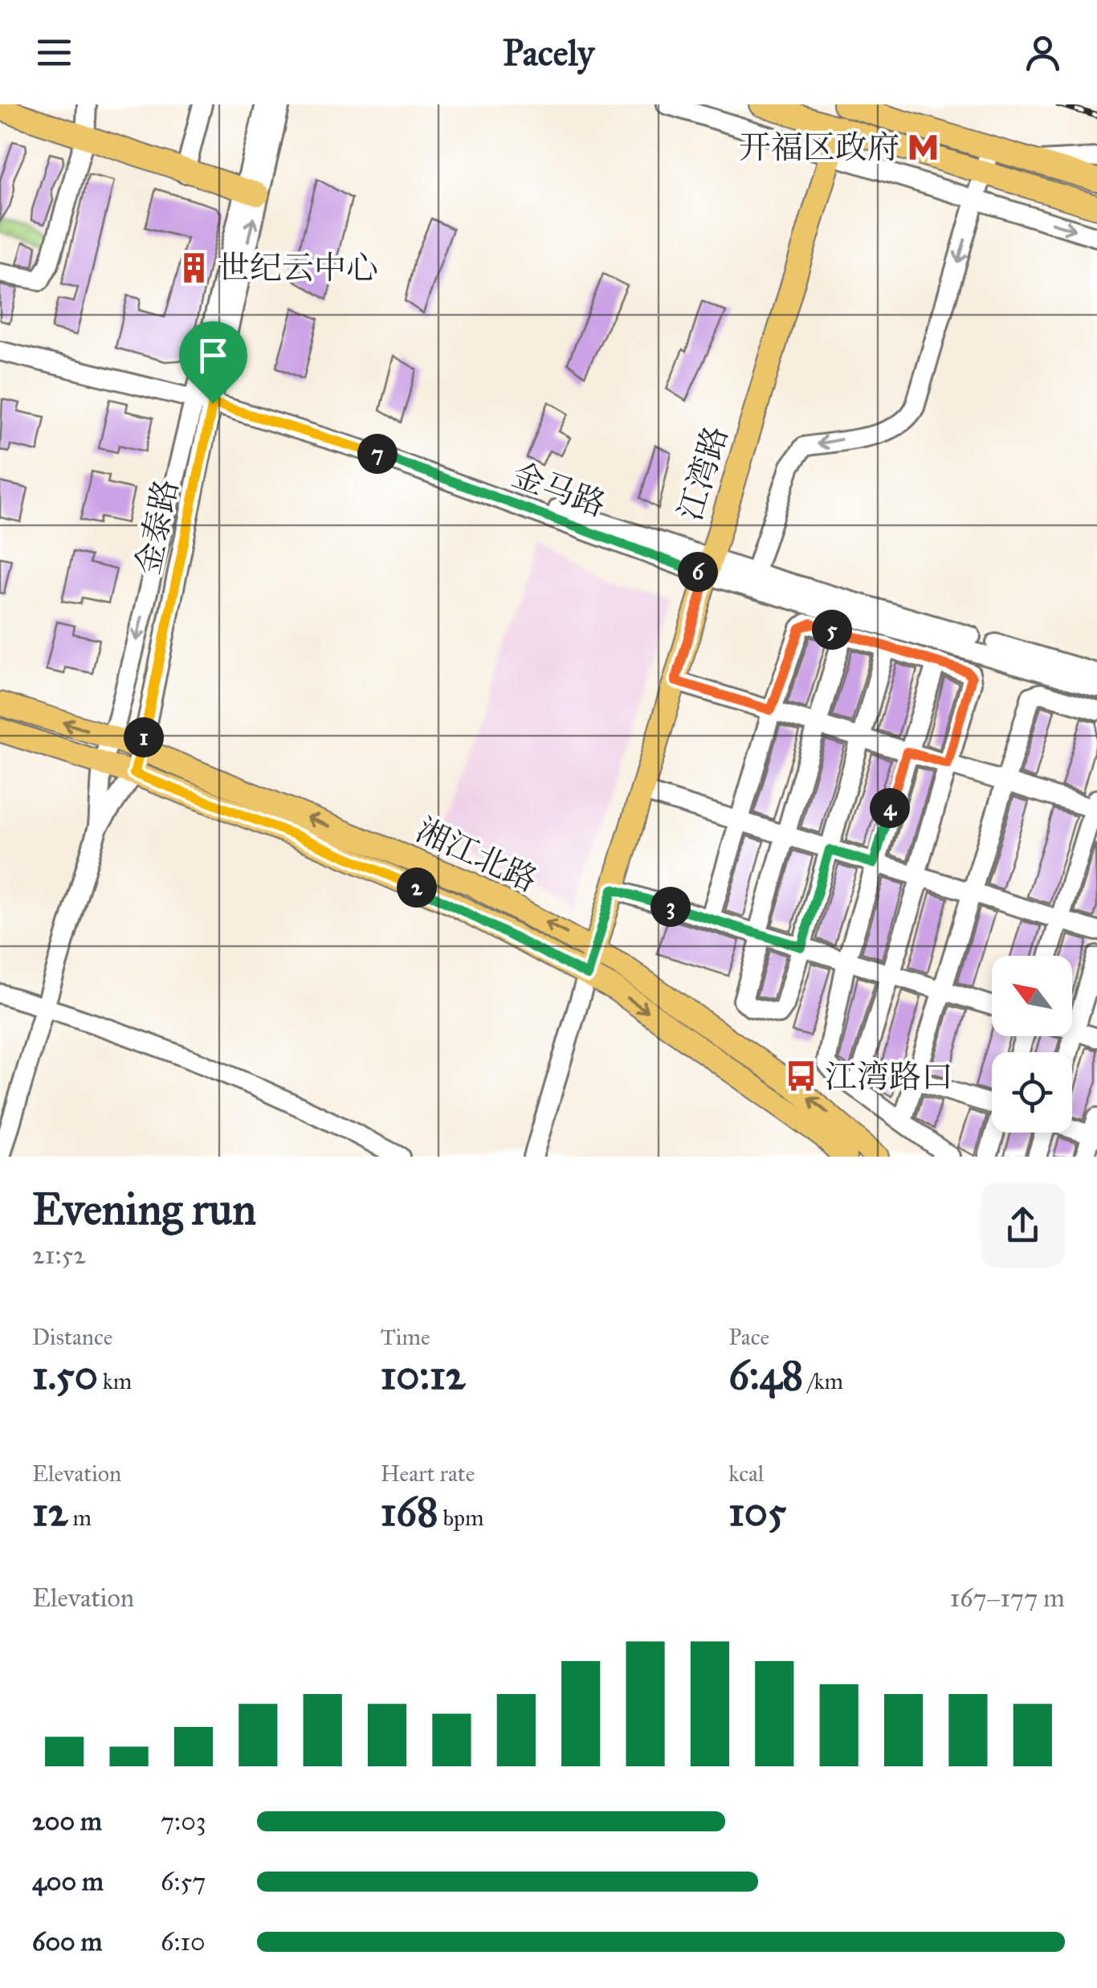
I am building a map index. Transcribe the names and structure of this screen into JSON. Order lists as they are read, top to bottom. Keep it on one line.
{"streets":{"main road":["江湾路","湘江北路"],"street":["金马路","金泰路"]},"crossings":[["江湾路","金马路"],["江湾路","湘江北路"],["金马路","金泰路"],["金泰路","湘江北路"]],"places":{"metro station":["开福区政府"],"building":["世纪云中心"],"bus stop":["江湾路口"]},"north":"top left","page":{"header":"Pacely","pins":["7","6","5","1","4","2","3"],"heading":["Evening run","21:52"],"stats":[["Distance","1.50 km"],["Time","10:12"],["Pace","6:48 /km"],["Elevation","12 m"],["Heart rate","168 bpm"],["kcal","105"]],"chart":["Elevation","167–177 m"],"list":[{"name":"200 m","note":"7:03"},{"name":"400 m","note":"6:57"},{"name":"600 m","note":"6:10"}]}}
